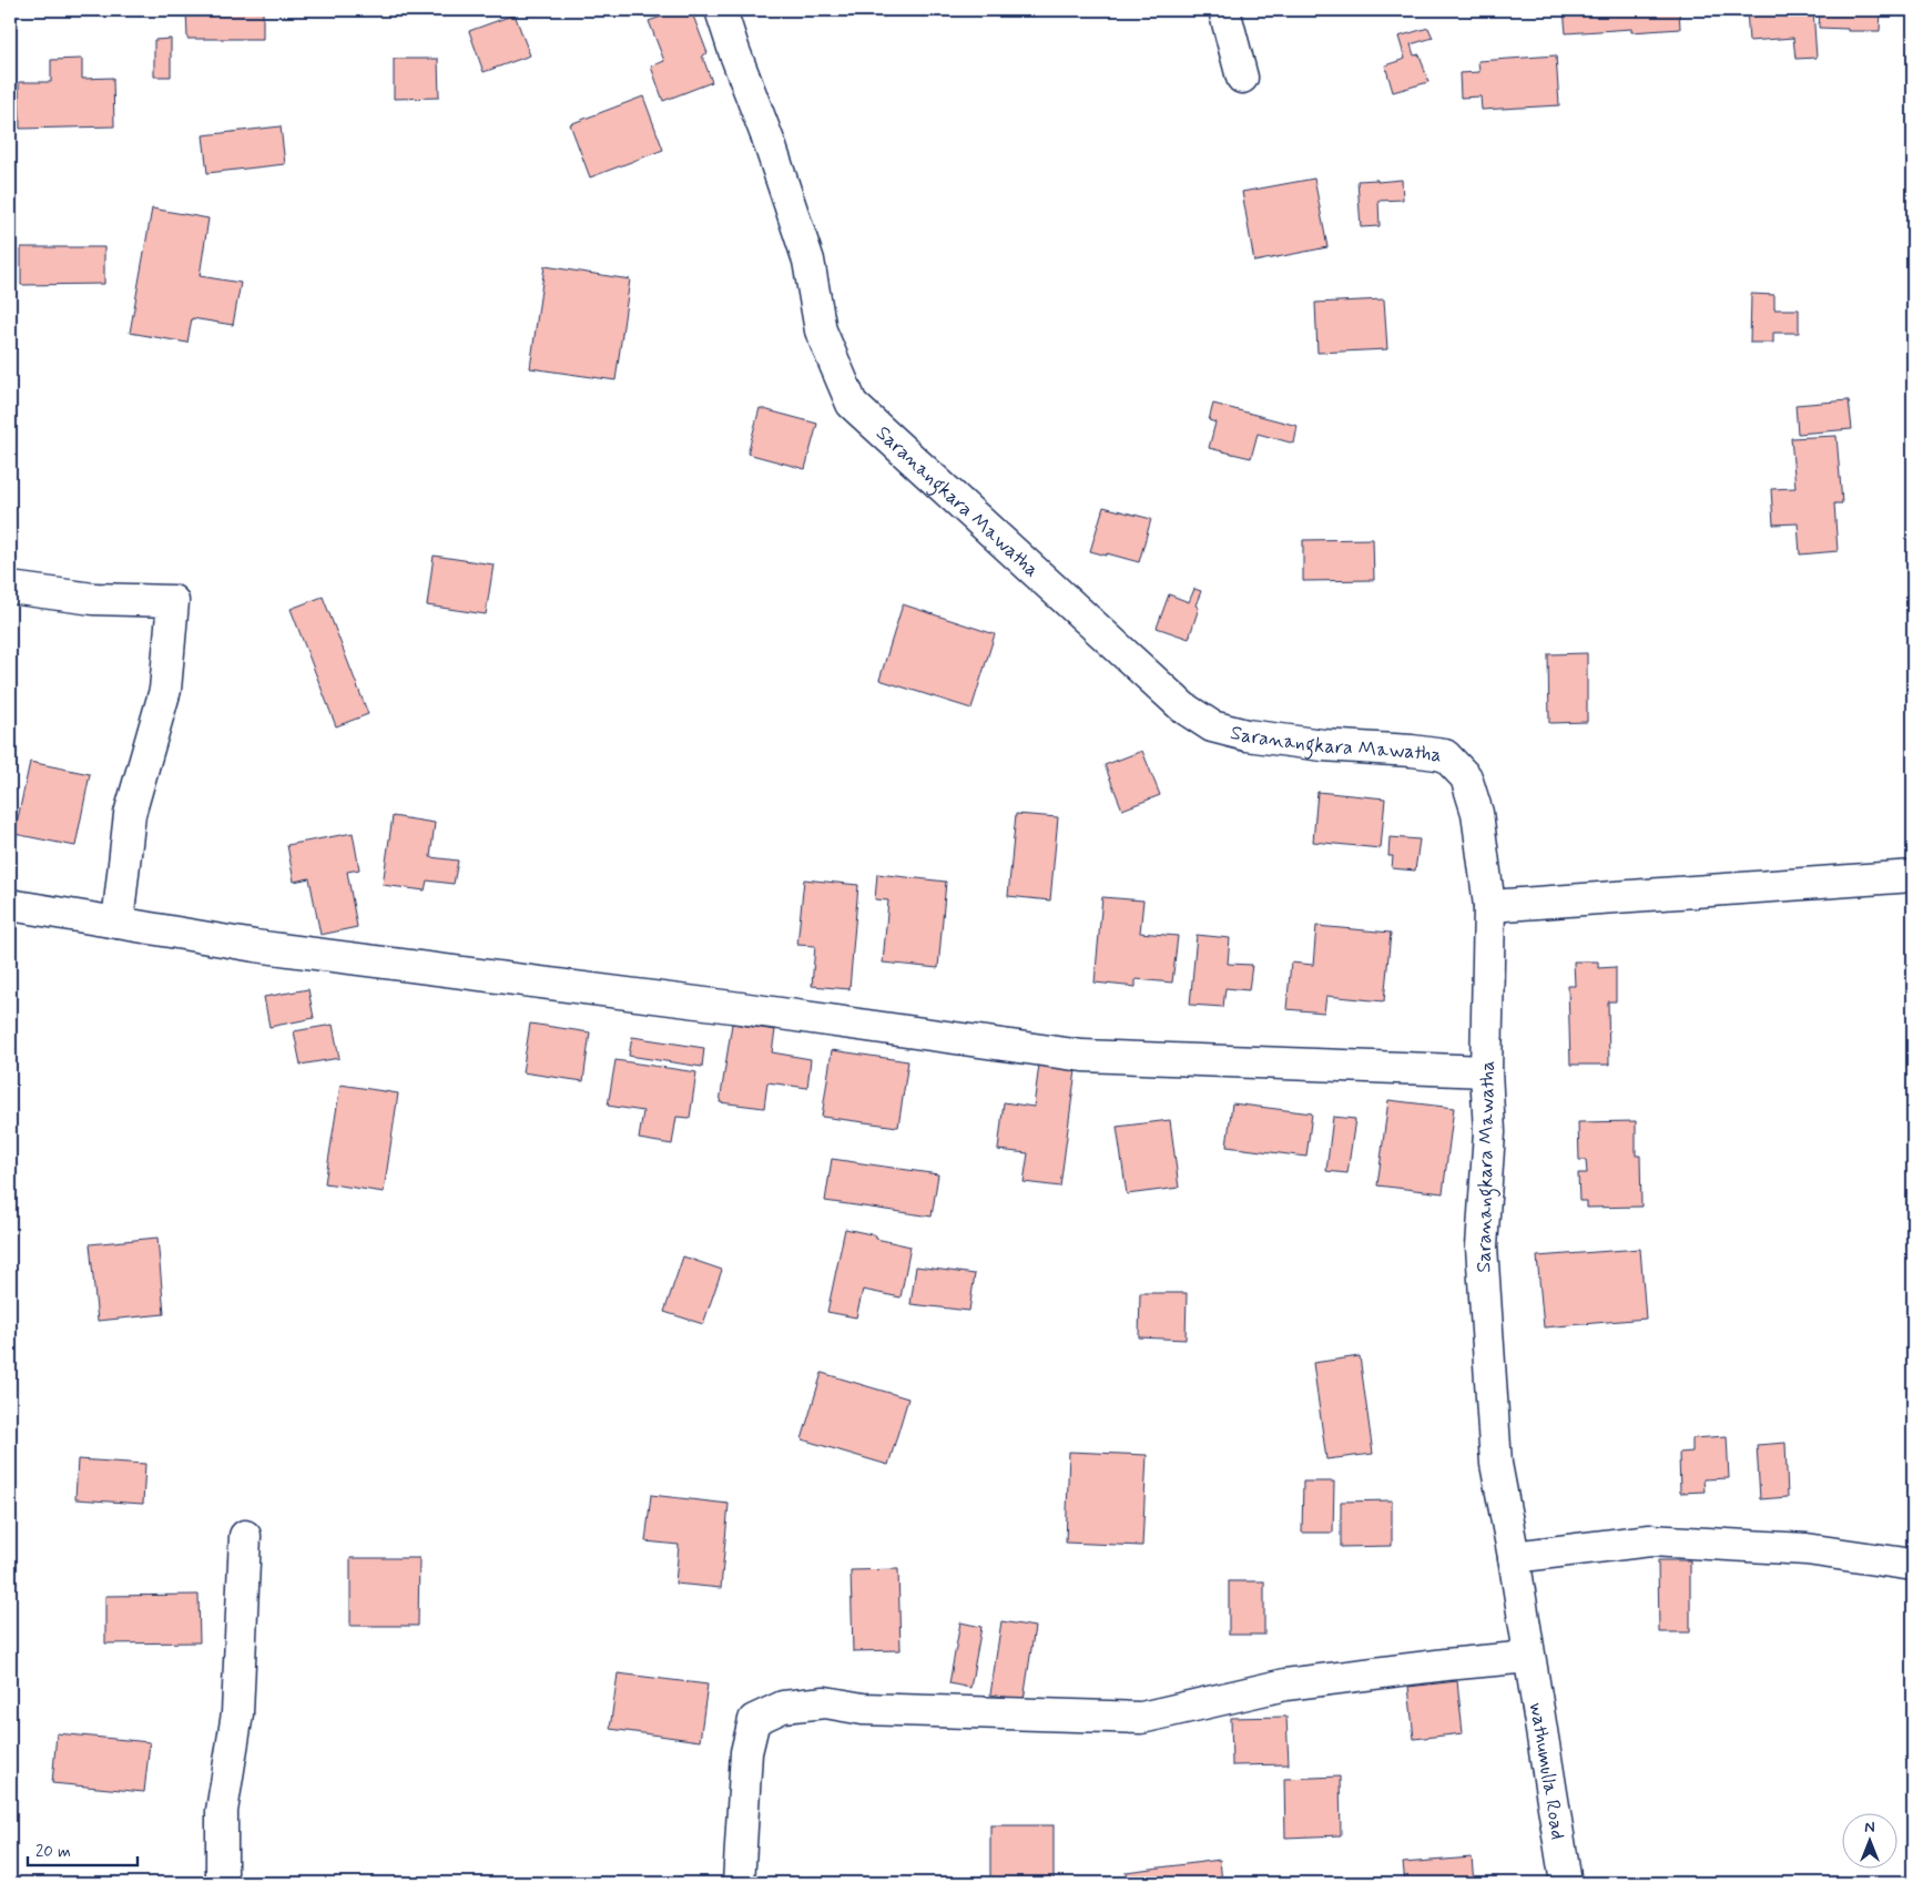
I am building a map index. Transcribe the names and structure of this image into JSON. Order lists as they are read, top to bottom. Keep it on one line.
{"streets":{"street":["Saranangkara Mawatha","wathumulla Road"]},"crossings":[["Saranangkara Mawatha","wathumulla Road"]],"scale_bar":"20 m","north":"top"}
